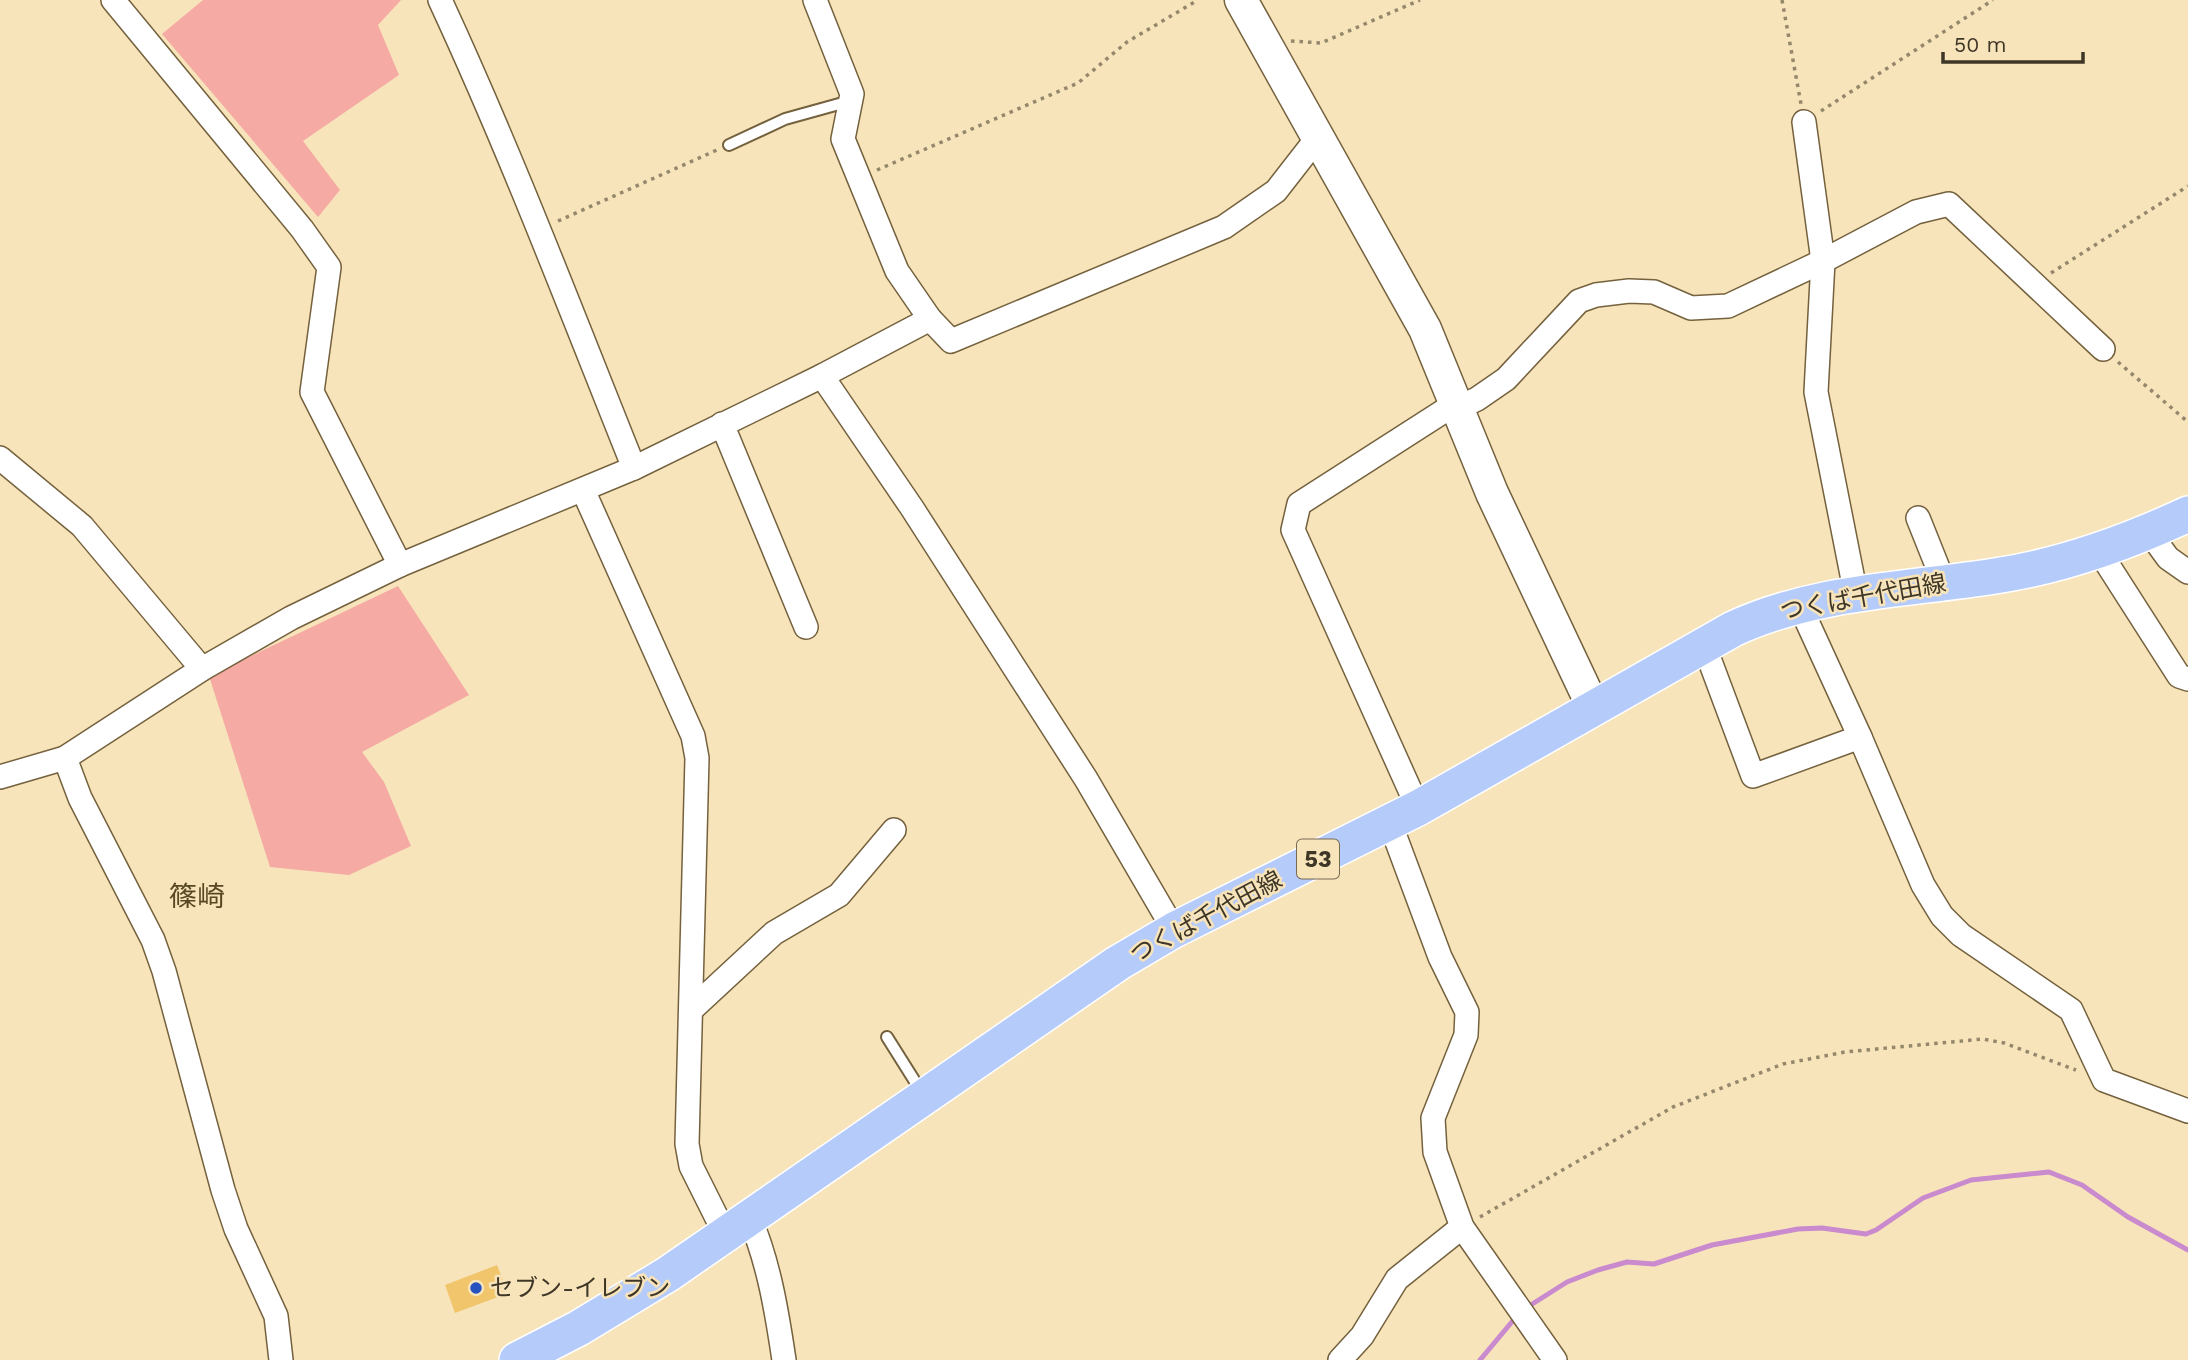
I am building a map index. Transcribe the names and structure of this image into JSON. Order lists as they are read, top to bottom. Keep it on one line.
{"streets":{"main road":["つくば千代田線","53"]},"districts":["篠崎"],"places":["セブン-イレブン"],"scale_bar":"50 m"}
